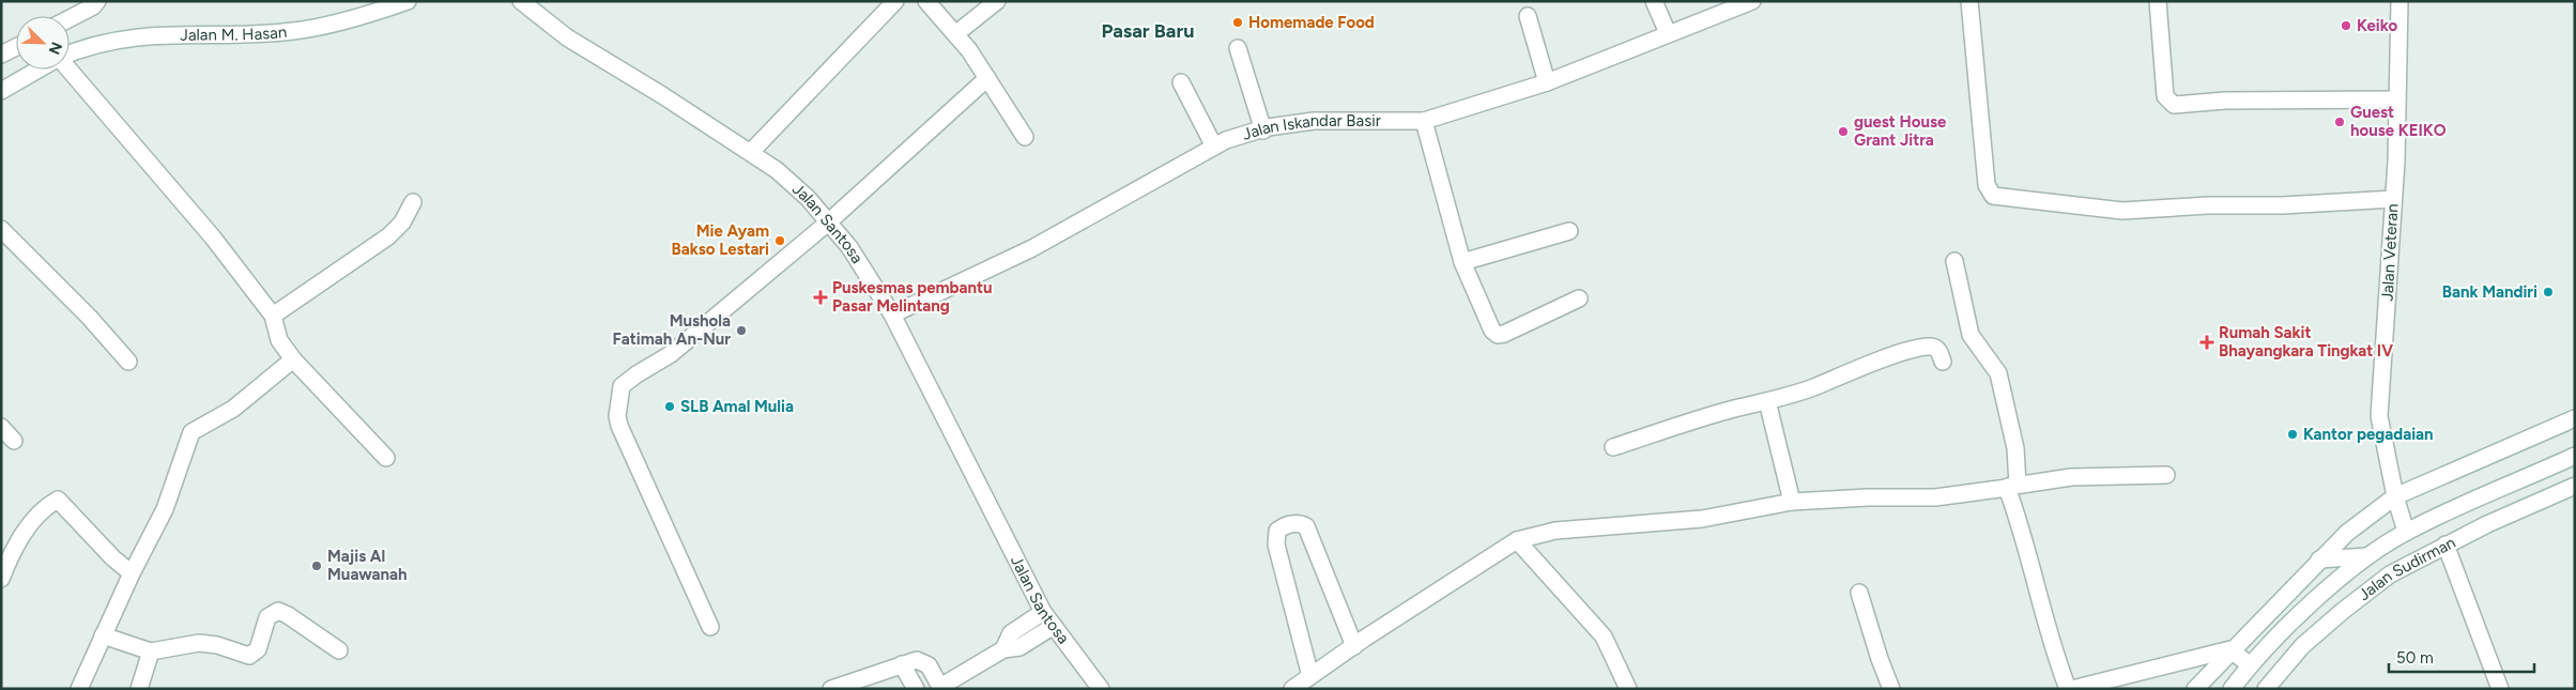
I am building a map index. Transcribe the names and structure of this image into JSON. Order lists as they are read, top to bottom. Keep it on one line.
{"streets":{"street":["Jalan M. Hasan","Jalan Iskandar Basir","Jalan Santosa","Jalan Veteran","Jalan Sudirman"]},"crossings":[["Jalan Iskandar Basir","Jalan Santosa"],["Jalan Veteran","Jalan Sudirman"]],"districts":["Pasar Baru"],"places":{"other":["Homemade Food","Keiko","Guest house KEIKO","guest House Grant Jitra","Mie Ayam Bakso Lestari","Bank Mandiri","Mushola Fatimah An-Nur","SLB Amal Mulia","Kantor pegadaian","Majis Al Muawanah"],"health":["Puskesmas pembantu Pasar Melintang","Rumah Sakit Bhayangkara Tingkat IV"]},"scale_bar":"50 m","north":"bottom right"}
